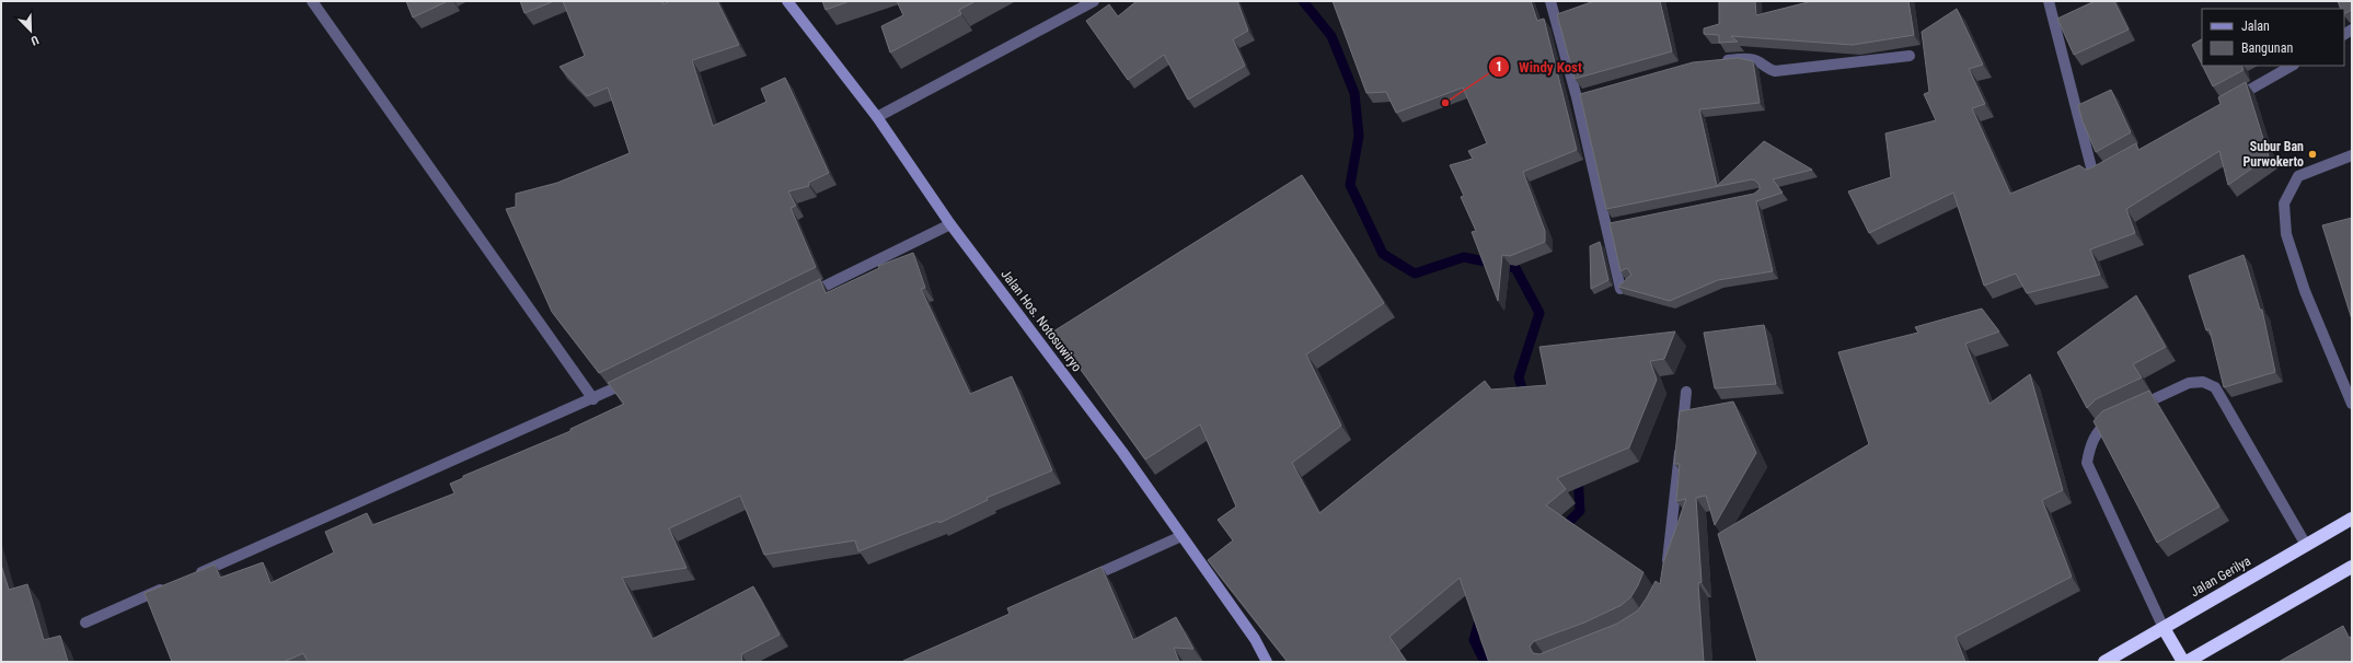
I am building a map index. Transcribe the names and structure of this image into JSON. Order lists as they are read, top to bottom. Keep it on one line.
{"streets":{"highway":["Jalan Gerilya"],"street":["Jalan Hos. Notosuwiryo"]},"places":["Windy Kost","Subur Ban Purwokerto"],"legend":["Jalan","Bangunan"],"north":"bottom right"}
